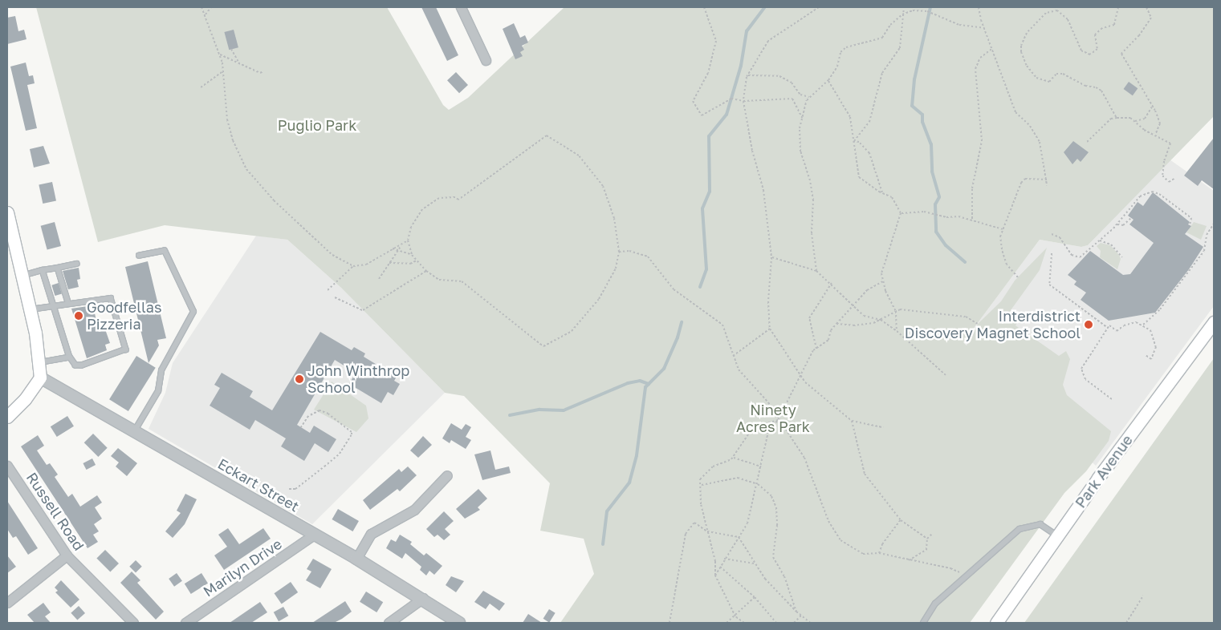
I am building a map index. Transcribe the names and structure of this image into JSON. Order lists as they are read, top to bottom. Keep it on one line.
{"streets":{"main road":["Park Avenue"],"street":["Eckart Street","Russell Road","Marilyn Drive"]},"crossings":[["Eckart Street","Marilyn Drive"]],"parks":["Puglio Park","Ninety Acres Park"],"places":["Goodfellas Pizzeria","Interdistrict Discovery Magnet School","John Winthrop School"]}
